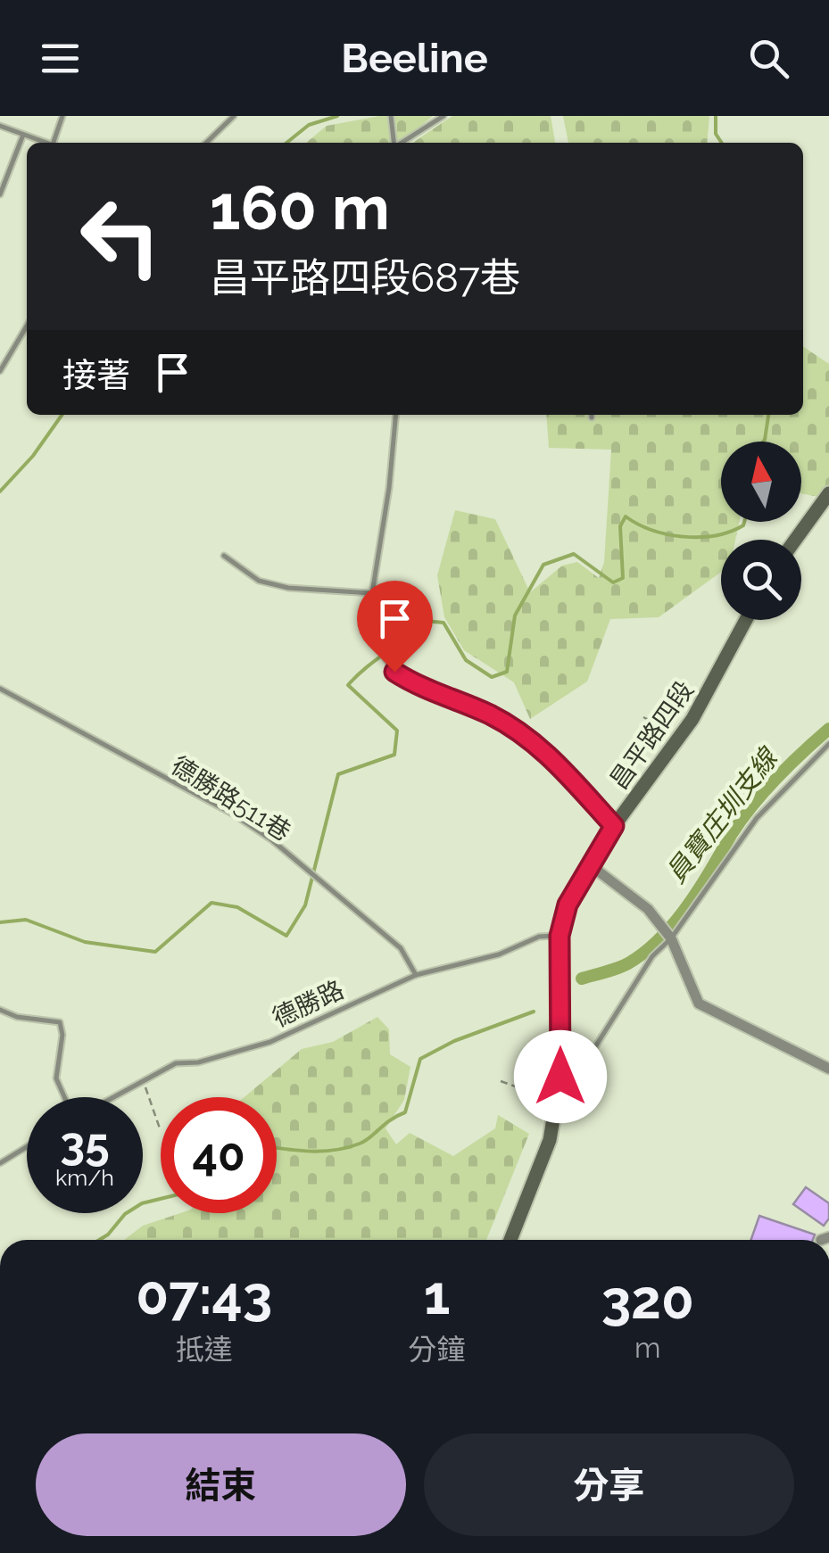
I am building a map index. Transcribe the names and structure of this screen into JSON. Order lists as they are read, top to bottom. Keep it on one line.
{"streets":{"street":["昌平路四段"],"lane":["德勝路511巷","德勝路"]},"crossings":[["昌平路四段","德勝路"],["德勝路511巷","德勝路"]],"water":["員寶庄圳支線"],"north":"top","page":{"header":"Beeline","turn":["160 m","昌平路四段687巷"],"then":"接著","speed":"35 km/h","limit":"40","eta":["07:43","抵達","1","分鐘","320","m"],"buttons":["結束","分享"]}}
